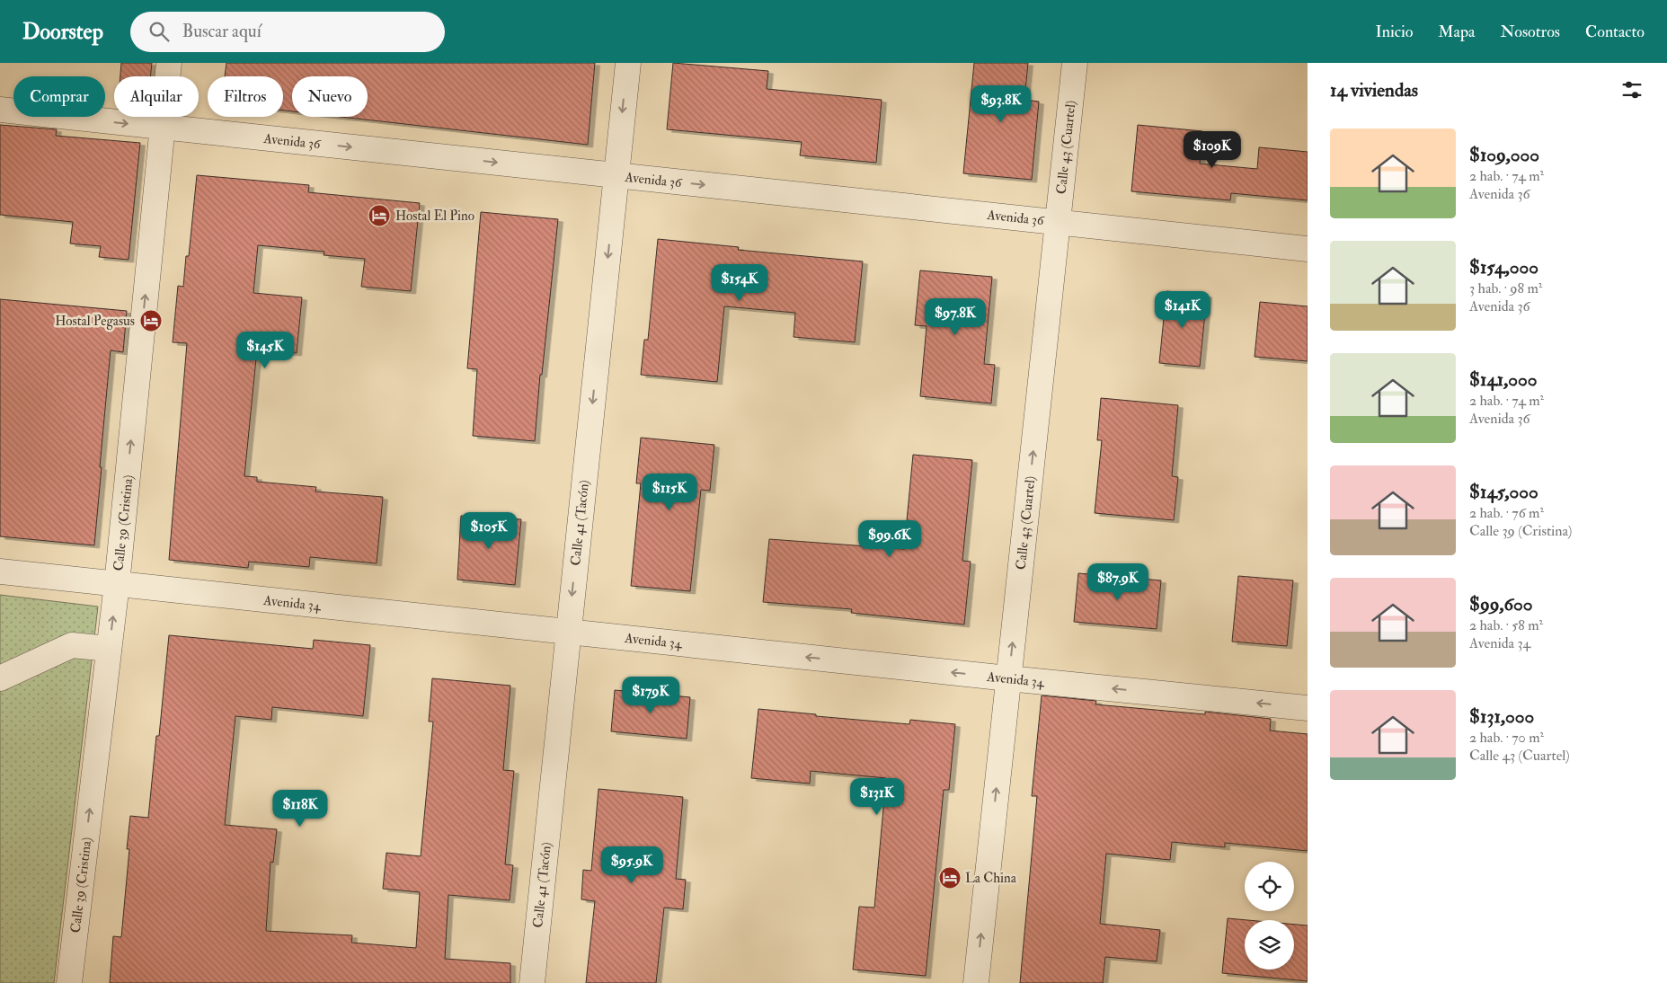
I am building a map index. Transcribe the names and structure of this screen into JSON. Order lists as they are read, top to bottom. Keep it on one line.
{"streets":{"street":["Avenida 36","Calle 43 (Cuartel)","Calle 39 (Cristina)","Calle 41 (Tacón)","Avenida 34"]},"crossings":[["Avenida 36","Calle 43 (Cuartel)"],["Avenida 36","Calle 39 (Cristina)"],["Avenida 36","Calle 41 (Tacón)"],["Calle 43 (Cuartel)","Avenida 34"],["Calle 39 (Cristina)","Avenida 34"],["Calle 41 (Tacón)","Avenida 34"]],"one_way":["Avenida 36","Calle 43 (Cuartel)","Calle 39 (Cristina)","Calle 41 (Tacón)","Avenida 34"],"places":{"hotel":["Hostal El Pino","Hostal Pegasus","La China"]},"page":{"header":"Doorstep","search":"Buscar aquí","nav":["Inicio","Mapa","Nosotros","Contacto"],"heading":"14 viviendas","chip":["Comprar","Alquilar","Filtros","Nuevo"],"price":["$93.8K","$109K","$154K","$141K","$97.8K","$145K","$115K","$105K","$99.6K","$87.9K","$179K","$131K","$118K","$95.9K"],"list":[{"name":"$109,000","note":"2 hab. · 74 m² · Avenida 36"},{"name":"$154,000","note":"3 hab. · 98 m² · Avenida 36"},{"name":"$141,000","note":"2 hab. · 74 m² · Avenida 36"},{"name":"$145,000","note":"2 hab. · 76 m² · Calle 39 (Cristina)"},{"name":"$99,600","note":"2 hab. · 58 m² · Avenida 34"},{"name":"$131,000","note":"2 hab. · 70 m² · Calle 43 (Cuartel)"}]}}
